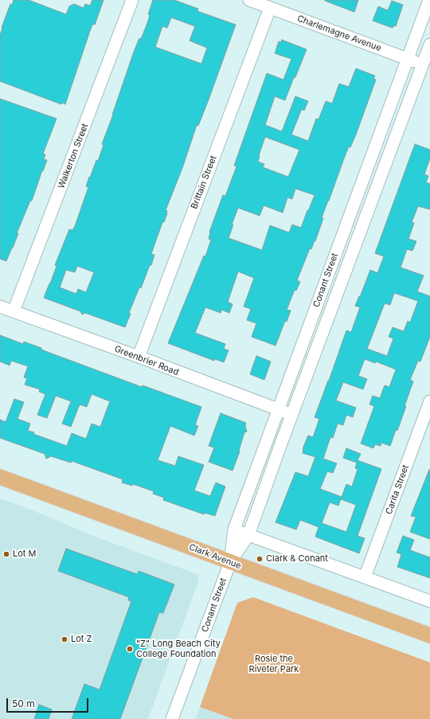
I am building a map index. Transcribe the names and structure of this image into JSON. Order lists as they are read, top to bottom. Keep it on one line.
{"streets":{"main road":["Clark Avenue"],"street":["Charlemagne Avenue","Walkerton Street","Brittain Street","Conant Street","Greenbrier Road","Carita Street"]},"crossings":[["Charlemagne Avenue","Brittain Street"],["Charlemagne Avenue","Conant Street"],["Walkerton Street","Greenbrier Road"],["Brittain Street","Greenbrier Road"],["Conant Street","Greenbrier Road"],["Conant Street","Clark Avenue"]],"parks":["Rosie the Riveter Park"],"places":["Lot M","Clark & Conant","Lot Z","\"Z\" Long Beach City College Foundation"],"scale_bar":"50 m"}
